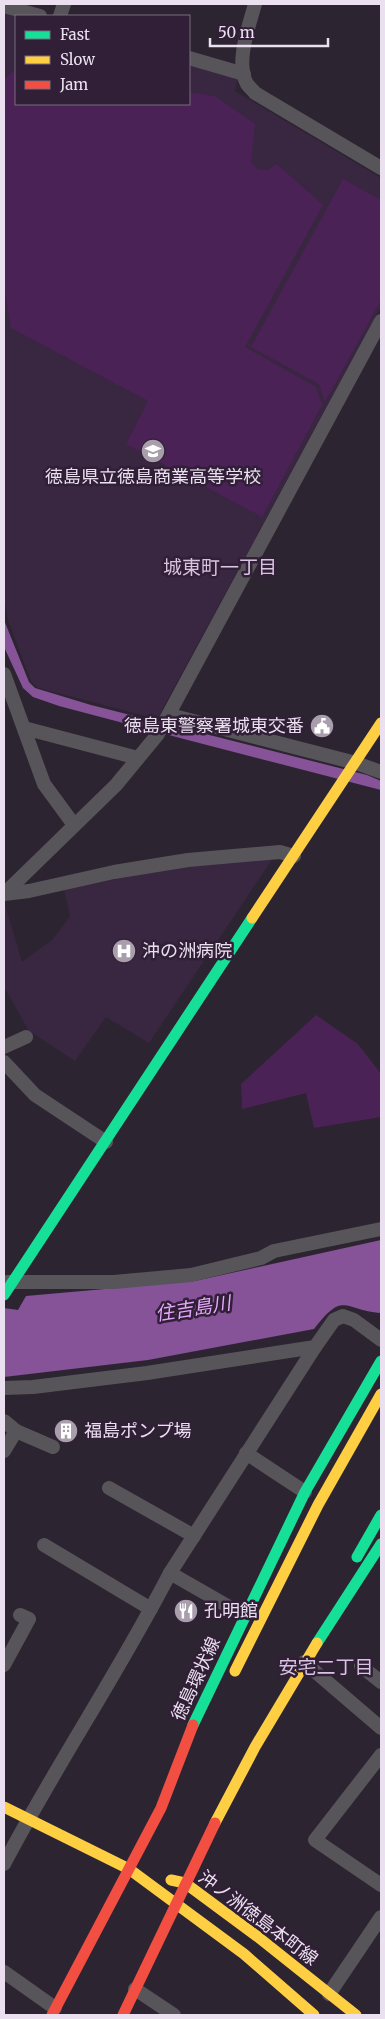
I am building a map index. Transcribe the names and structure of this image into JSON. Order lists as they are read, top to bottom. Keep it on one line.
{"streets":{"main road":["徳島環状線","沖ノ洲徳島本町線"]},"crossings":[["徳島環状線","沖ノ洲徳島本町線"]],"districts":["城東町一丁目","安宅二丁目"],"water":["住吉島川"],"places":{"school or university":["徳島県立徳島商業高等学校"],"public building":["徳島東警察署城東交番"],"hospital":["沖の洲病院"],"building":["福島ポンプ場"],"restaurant":["孔明館"]},"legend":["Fast","Slow","Jam"],"scale_bar":"50 m"}
